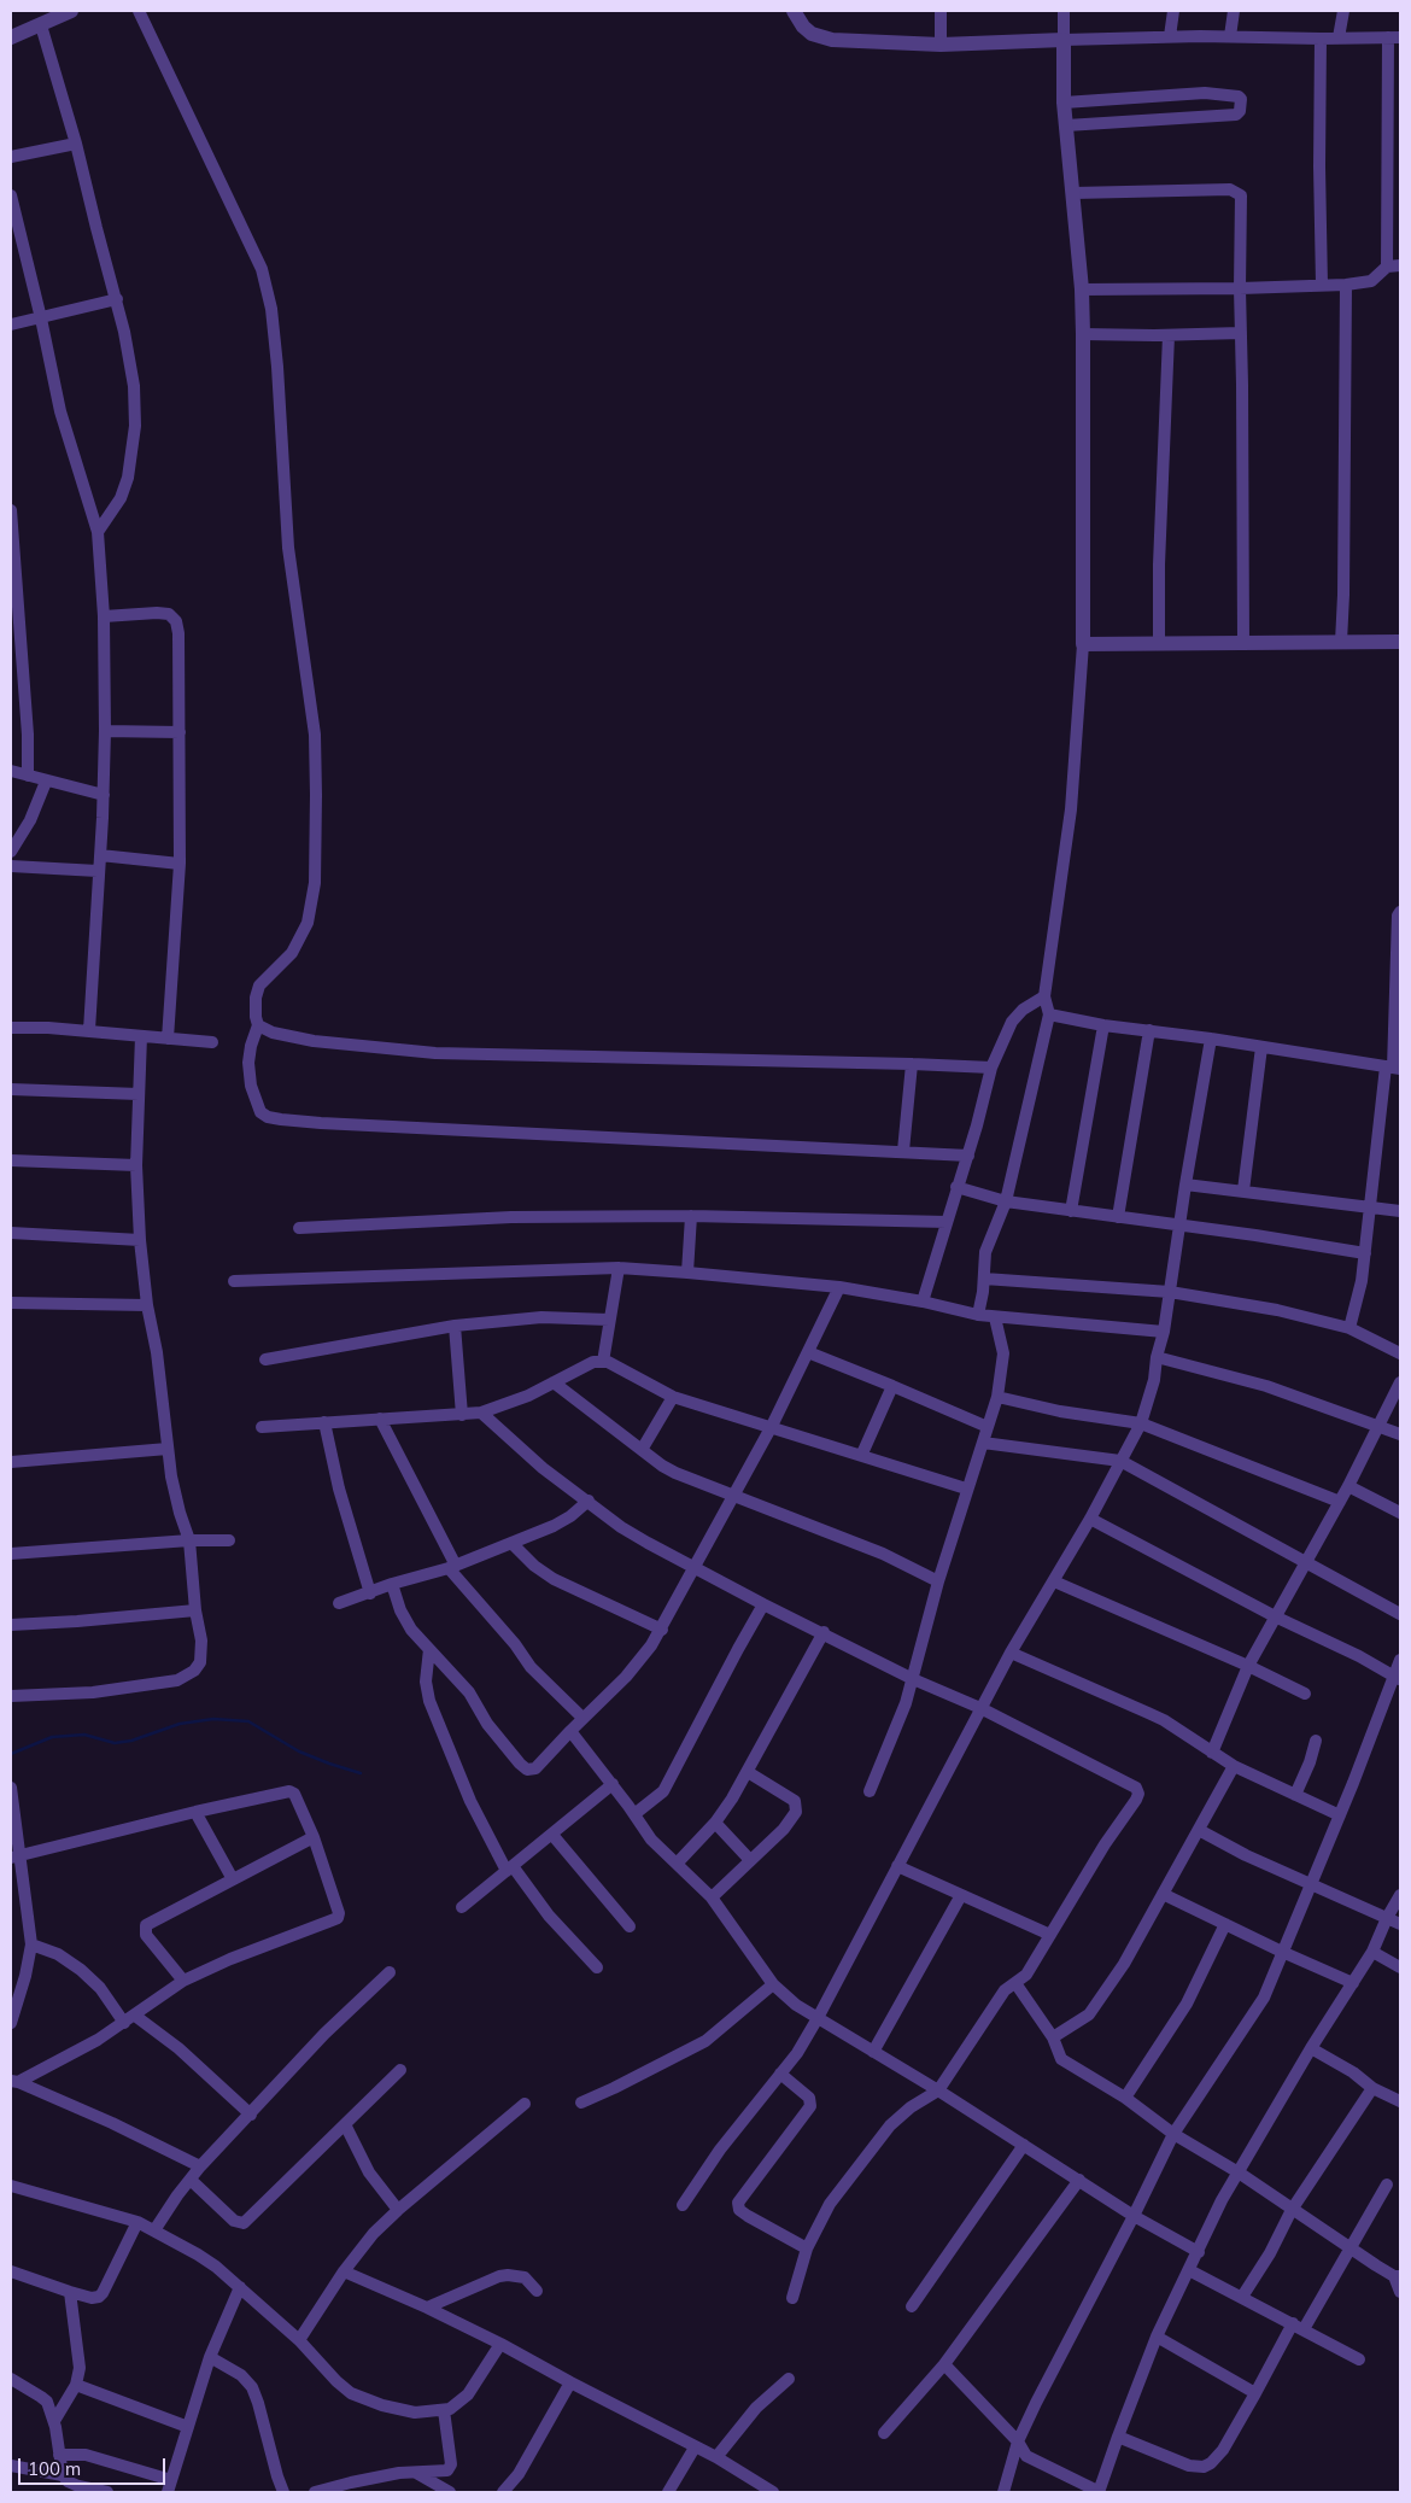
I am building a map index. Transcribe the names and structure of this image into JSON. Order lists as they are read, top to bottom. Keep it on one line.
{"scale_bar":"100 m"}
